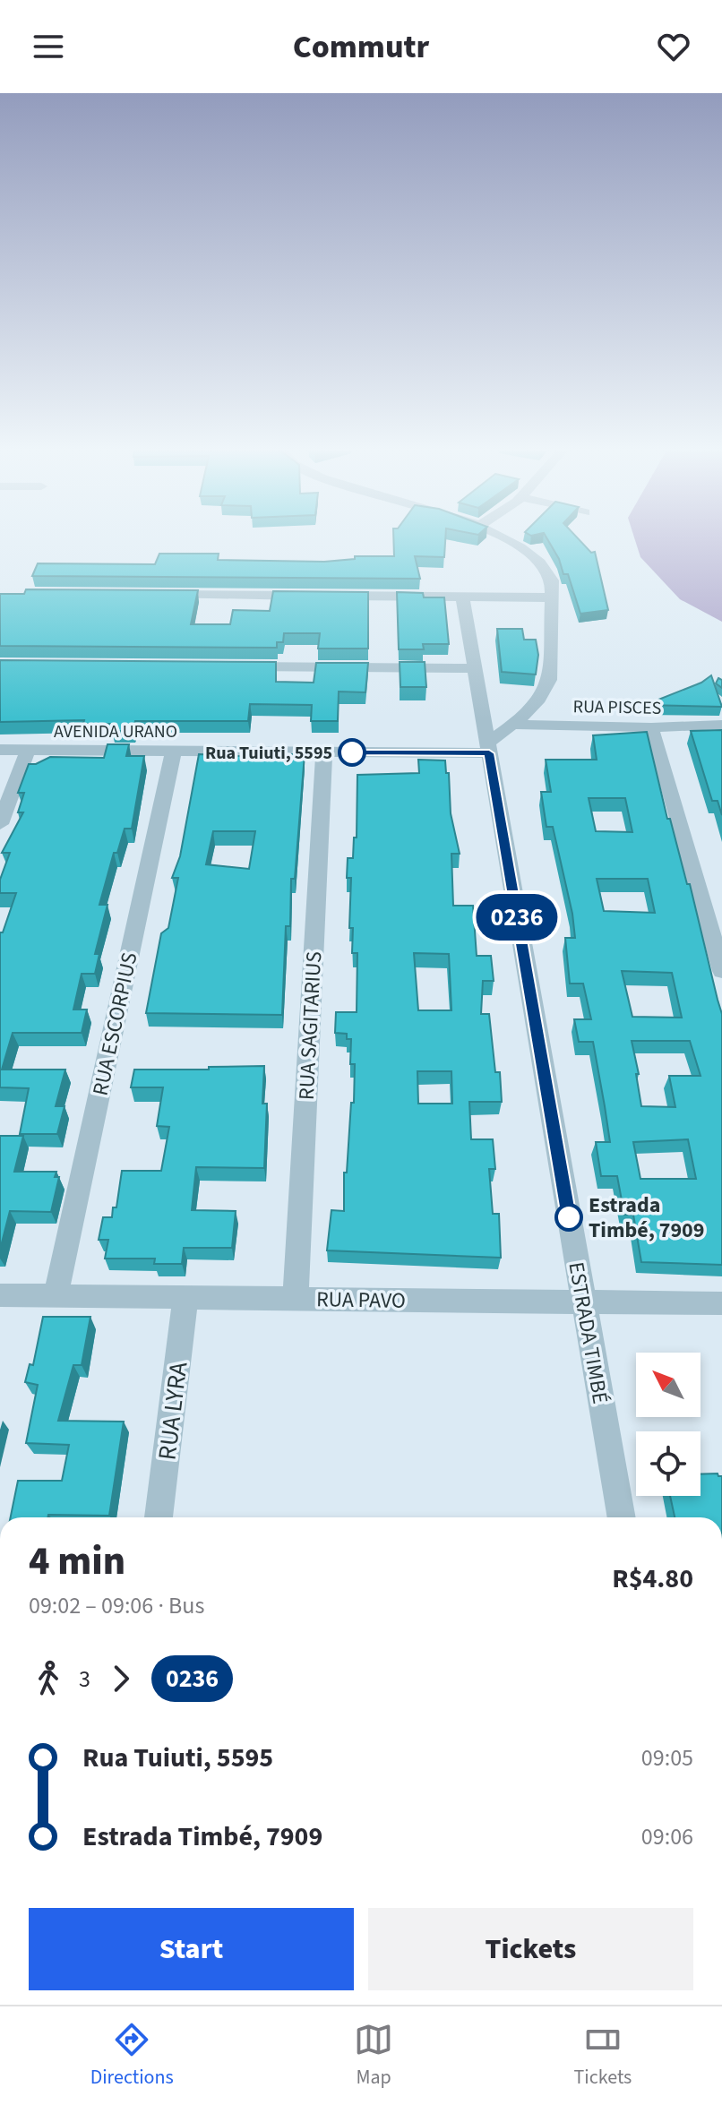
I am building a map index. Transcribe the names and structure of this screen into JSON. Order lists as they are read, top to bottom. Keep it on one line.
{"streets":{"street":["RUA PISCES","AVENIDA URANO","RUA ESCORPIUS","RUA SAGITARIUS","RUA PAVO","ESTRADA TIMBÉ","RUA LYRA"]},"crossings":[["AVENIDA URANO","RUA ESCORPIUS"],["AVENIDA URANO","RUA SAGITARIUS"],["AVENIDA URANO","ESTRADA TIMBÉ"],["RUA ESCORPIUS","RUA PAVO"],["RUA SAGITARIUS","RUA PAVO"],["RUA PAVO","ESTRADA TIMBÉ"],["RUA PAVO","RUA LYRA"]],"places":["Rua Tuiuti, 5595","Estrada Timbé, 7909"],"lines":["bus line 0236"],"north":"top left","page":{"header":"Commutr","on_map":"0236","heading":["4 min","09:02 – 09:06 · Bus","R$4.80"],"legs":["3","0236"],"list":[{"name":"Rua Tuiuti, 5595","value":"09:05"},{"name":"Estrada Timbé, 7909","value":"09:06"}],"buttons":["Start","Tickets"],"tabs":["Directions","Map","Tickets"]}}
